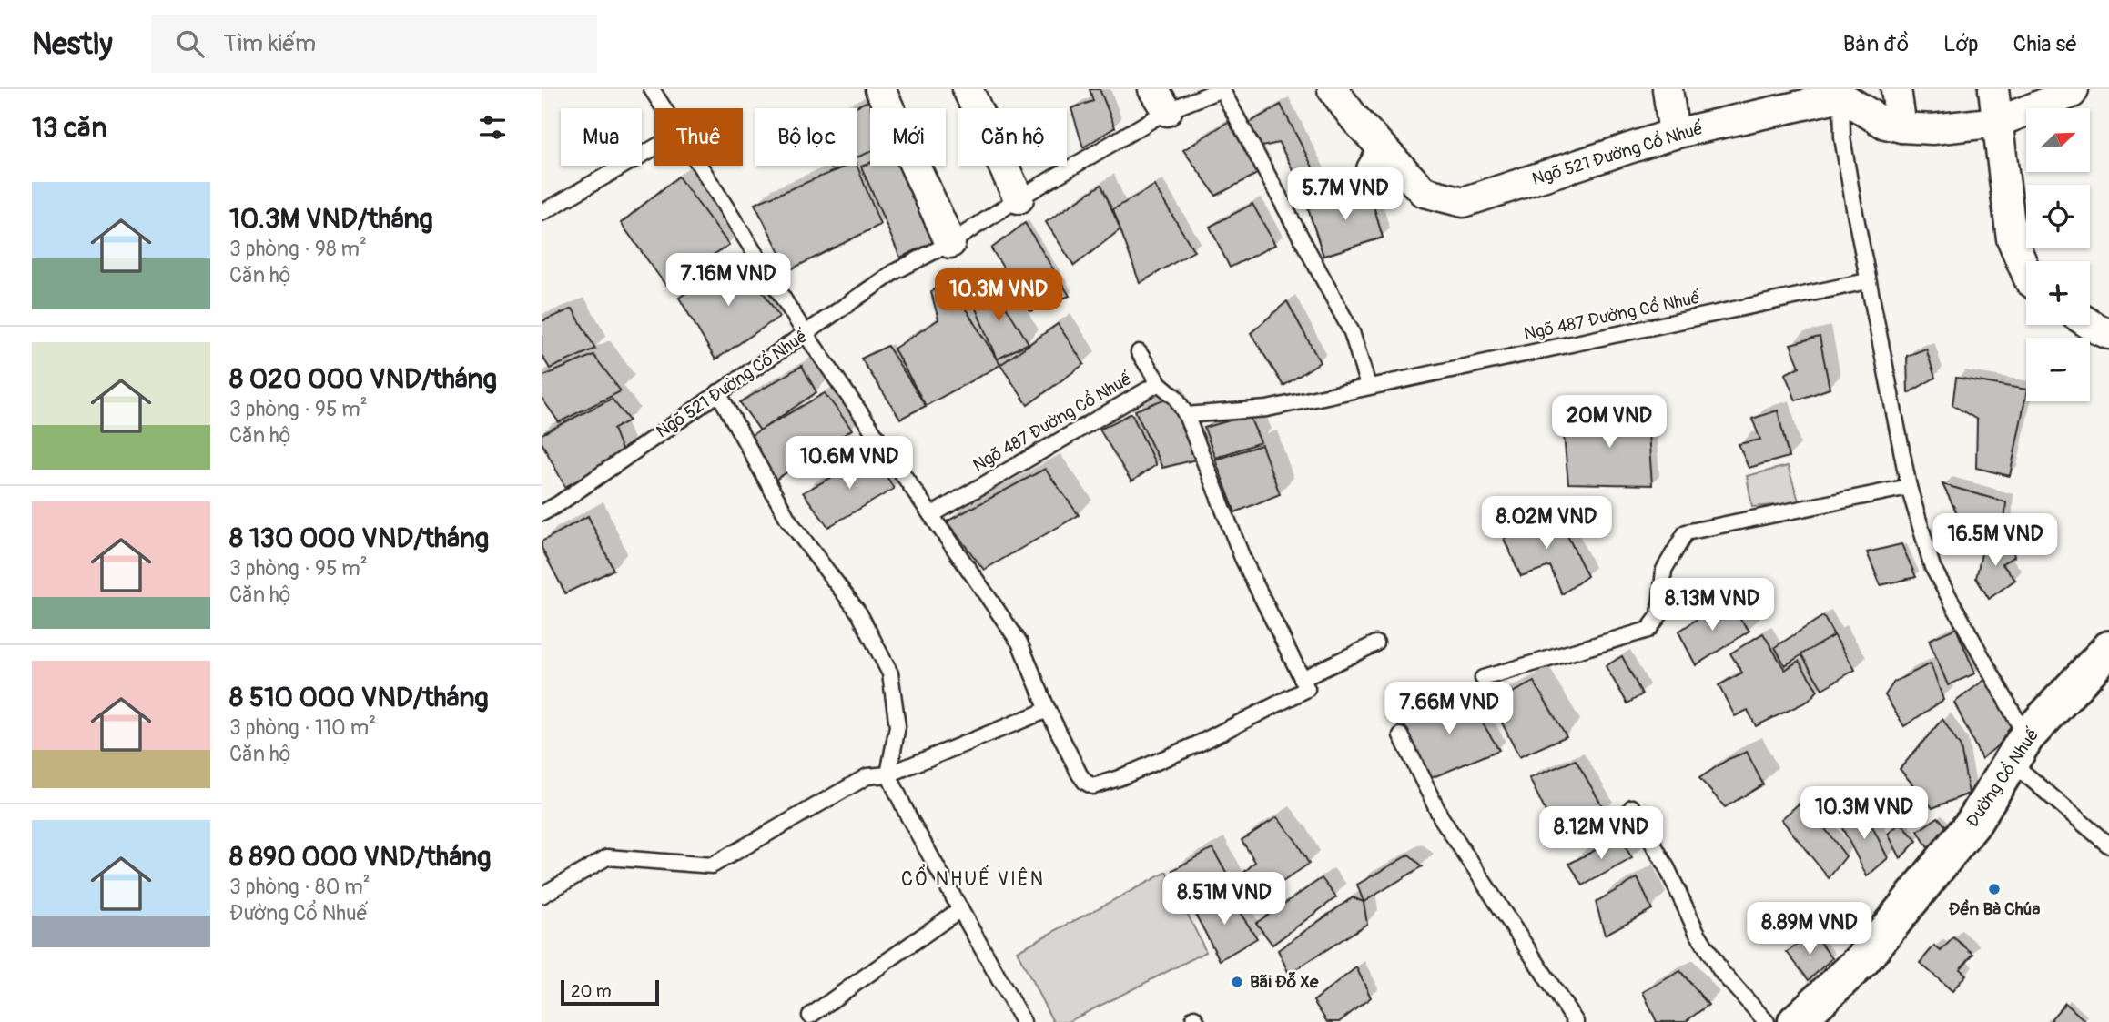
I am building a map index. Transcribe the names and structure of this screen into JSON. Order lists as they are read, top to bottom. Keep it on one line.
{"streets":{"main road":["Đường Cổ Nhuế"],"street":["Ngõ 521 Đường Cổ Nhuế"],"lane":["Ngõ 487 Đường Cổ Nhuế"]},"districts":["CỔ NHUẾ VIÊN"],"places":["Đền Bà Chúa","Bãi Đỗ Xe"],"scale_bar":"20 m","north":"top right","page":{"header":"Nestly","search":"Tìm kiếm","nav":["Bản đồ","Lớp","Chia sẻ"],"heading":"13 căn","map_buttons":["+","−"],"chip":["Mua","Thuê","Bộ lọc","Mới","Căn hộ"],"list":[{"name":"10.3M VND/tháng","note":"3 phòng · 98 m² · Căn hộ"},{"name":"8 020 000 VND/tháng","note":"3 phòng · 95 m² · Căn hộ"},{"name":"8 130 000 VND/tháng","note":"3 phòng · 95 m² · Căn hộ"},{"name":"8 510 000 VND/tháng","note":"3 phòng · 110 m² · Căn hộ"},{"name":"8 890 000 VND/tháng","note":"3 phòng · 80 m² · Đường Cổ Nhuế"}],"price":["5.7M VND","7.16M VND","10.3M VND","20M VND","10.6M VND","8.02M VND","16.5M VND","8.13M VND","7.66M VND","10.3M VND","8.12M VND","8.51M VND","8.89M VND"],"scale":"20 m"}}
